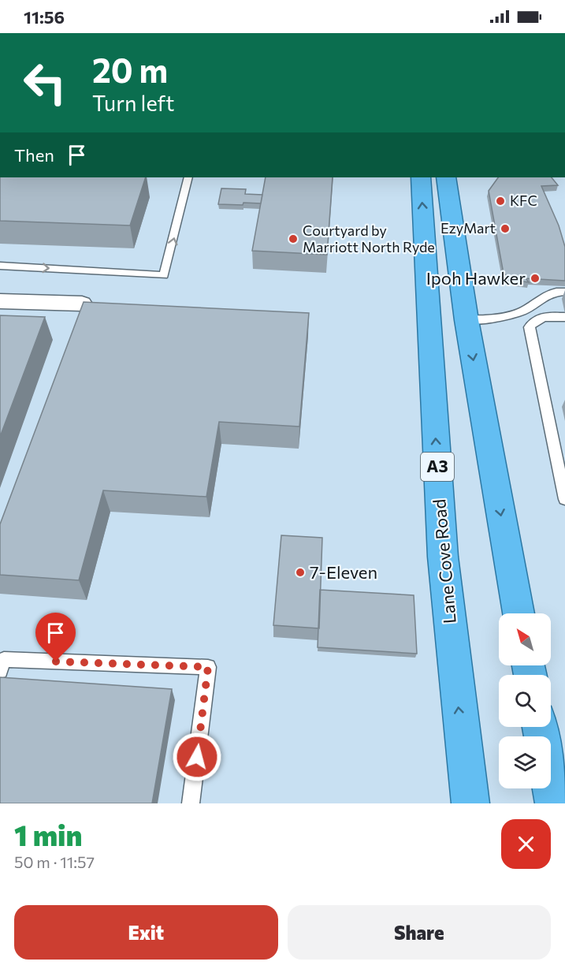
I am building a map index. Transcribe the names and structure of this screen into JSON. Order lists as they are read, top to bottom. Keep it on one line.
{"streets":{"highway":["A3","Lane Cove Road"]},"places":["KFC","EzyMart","Courtyard by Marriott North Ryde","Ipoh Hawker","7-Eleven"],"north":"top left","page":{"status":"11:56","turn":["20 m","Turn left"],"then":"Then","heading":["1 min","50 m · 11:57"],"buttons":["Exit","Share"]}}
